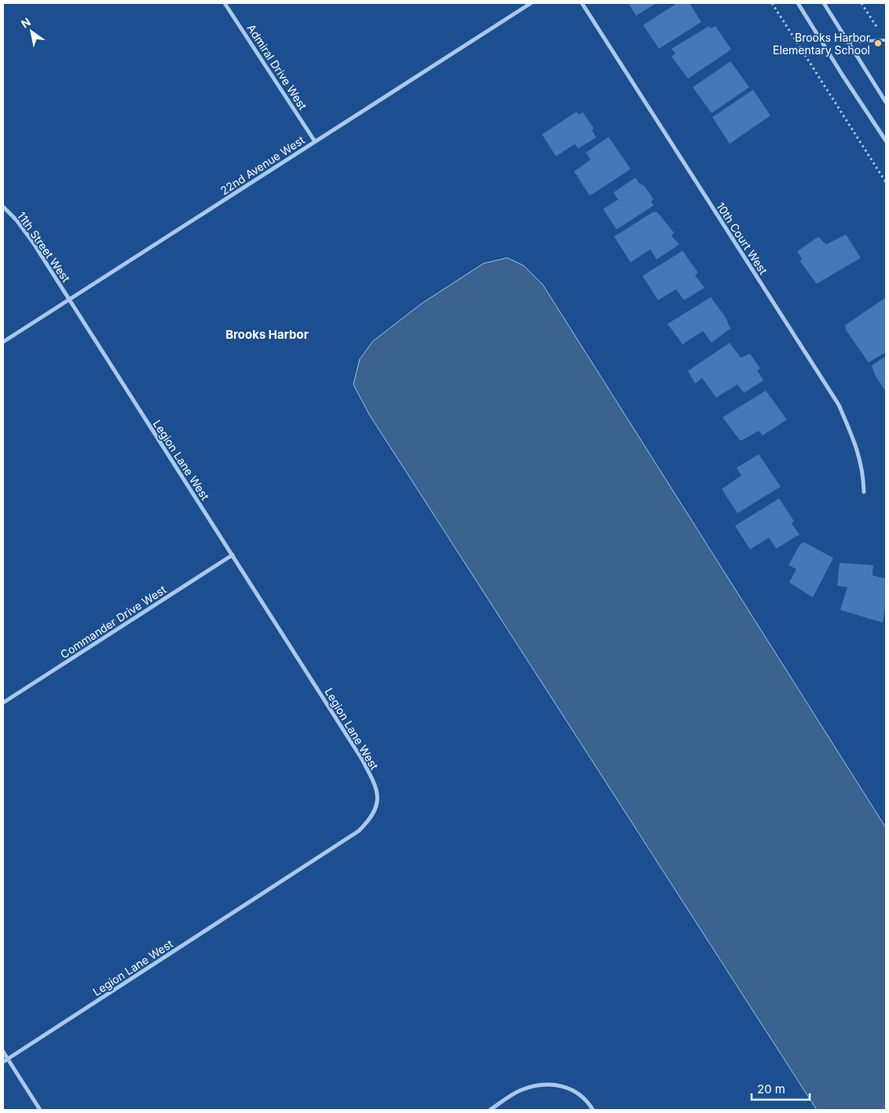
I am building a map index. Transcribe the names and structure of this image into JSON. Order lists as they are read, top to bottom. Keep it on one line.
{"streets":{"street":["Admiral Drive West","22nd Avenue West","10th Court West","11th Street West","Legion Lane West","Commander Drive West"]},"crossings":[["Admiral Drive West","22nd Avenue West"],["22nd Avenue West","11th Street West"],["22nd Avenue West","Legion Lane West"],["11th Street West","Legion Lane West"],["Legion Lane West","Commander Drive West"]],"districts":["Brooks Harbor"],"places":["Brooks Harbor Elementary School"],"scale_bar":"20 m","north":"top left"}
